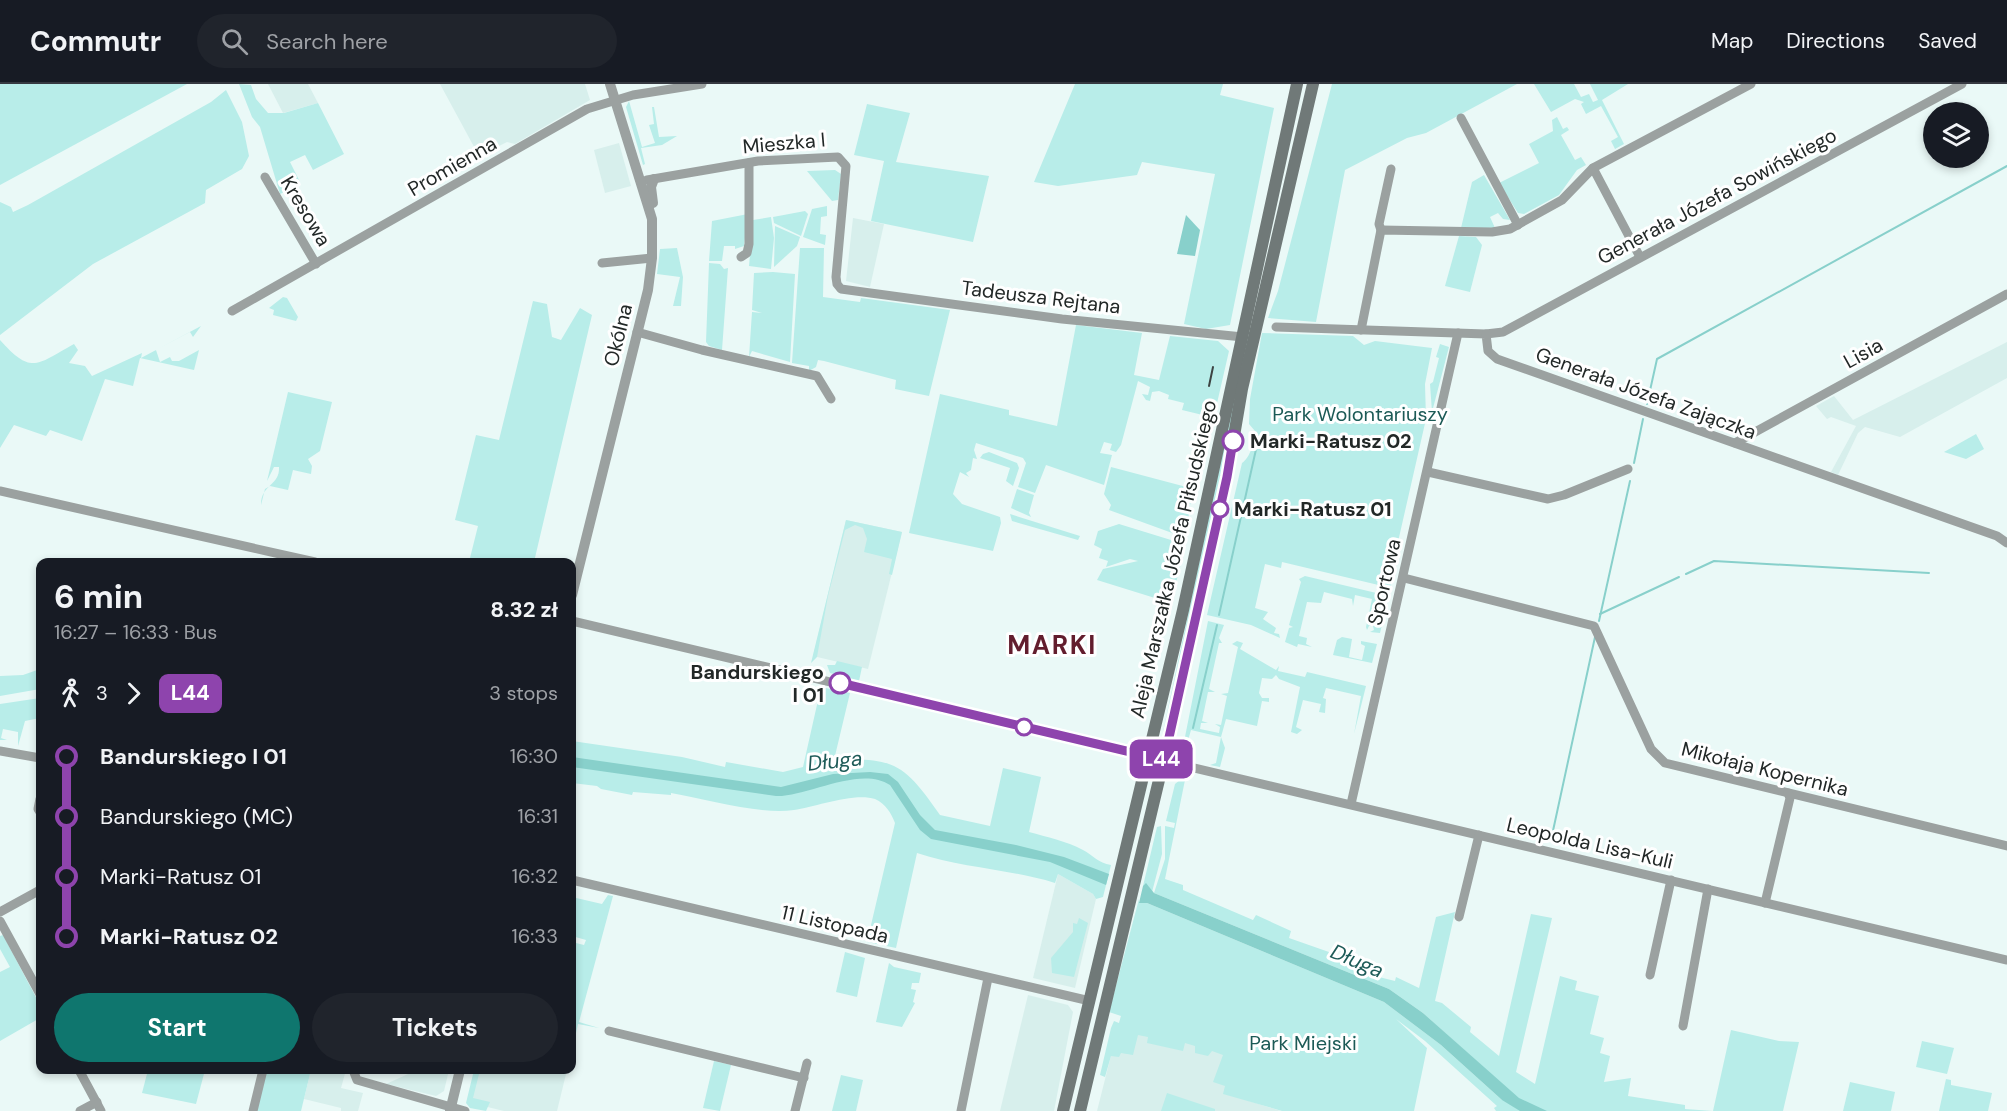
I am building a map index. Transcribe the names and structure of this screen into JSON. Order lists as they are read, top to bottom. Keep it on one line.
{"streets":{"main road":["Aleja Marszałka Józefa Piłsudskiego"],"street":["Mieszka I","Promienna","Generała Józefa Sowińskiego","Kresowa","Tadeusza Rejtana","Okólna","Lisia","Generała Józefa Zajączka","Sportowa","Mikołaja Kopernika","Leopolda Lisa-Kuli","11 Listopada"]},"crossings":[["Mieszka I","Tadeusza Rejtana"],["Mieszka I","Okólna"],["Promienna","Kresowa"],["Promienna","Okólna"],["Generała Józefa Sowińskiego","Generała Józefa Zajączka"],["Tadeusza Rejtana","Aleja Marszałka Józefa Piłsudskiego"],["Lisia","Generała Józefa Zajączka"],["Aleja Marszałka Józefa Piłsudskiego","Leopolda Lisa-Kuli"],["Aleja Marszałka Józefa Piłsudskiego","11 Listopada"],["Sportowa","Mikołaja Kopernika"],["Sportowa","Leopolda Lisa-Kuli"]],"districts":["MARKI"],"water":["Długa"],"parks":["Park Wolontariuszy","Park Miejski"],"places":["Marki-Ratusz 02","Marki-Ratusz 01","Bandurskiego I 01"],"lines":["bus line L44"],"page":{"header":"Commutr","search":"Search here","nav":["Map","Directions","Saved"],"on_map":"L44","heading":["6 min","16:27 – 16:33 · Bus","8.32 zł"],"legs":["3","L44","3 stops"],"list":[{"name":"Bandurskiego I 01","value":"16:30"},{"name":"Bandurskiego (MC)","value":"16:31"},{"name":"Marki-Ratusz 01","value":"16:32"},{"name":"Marki-Ratusz 02","value":"16:33"}],"buttons":["Start","Tickets"]}}
